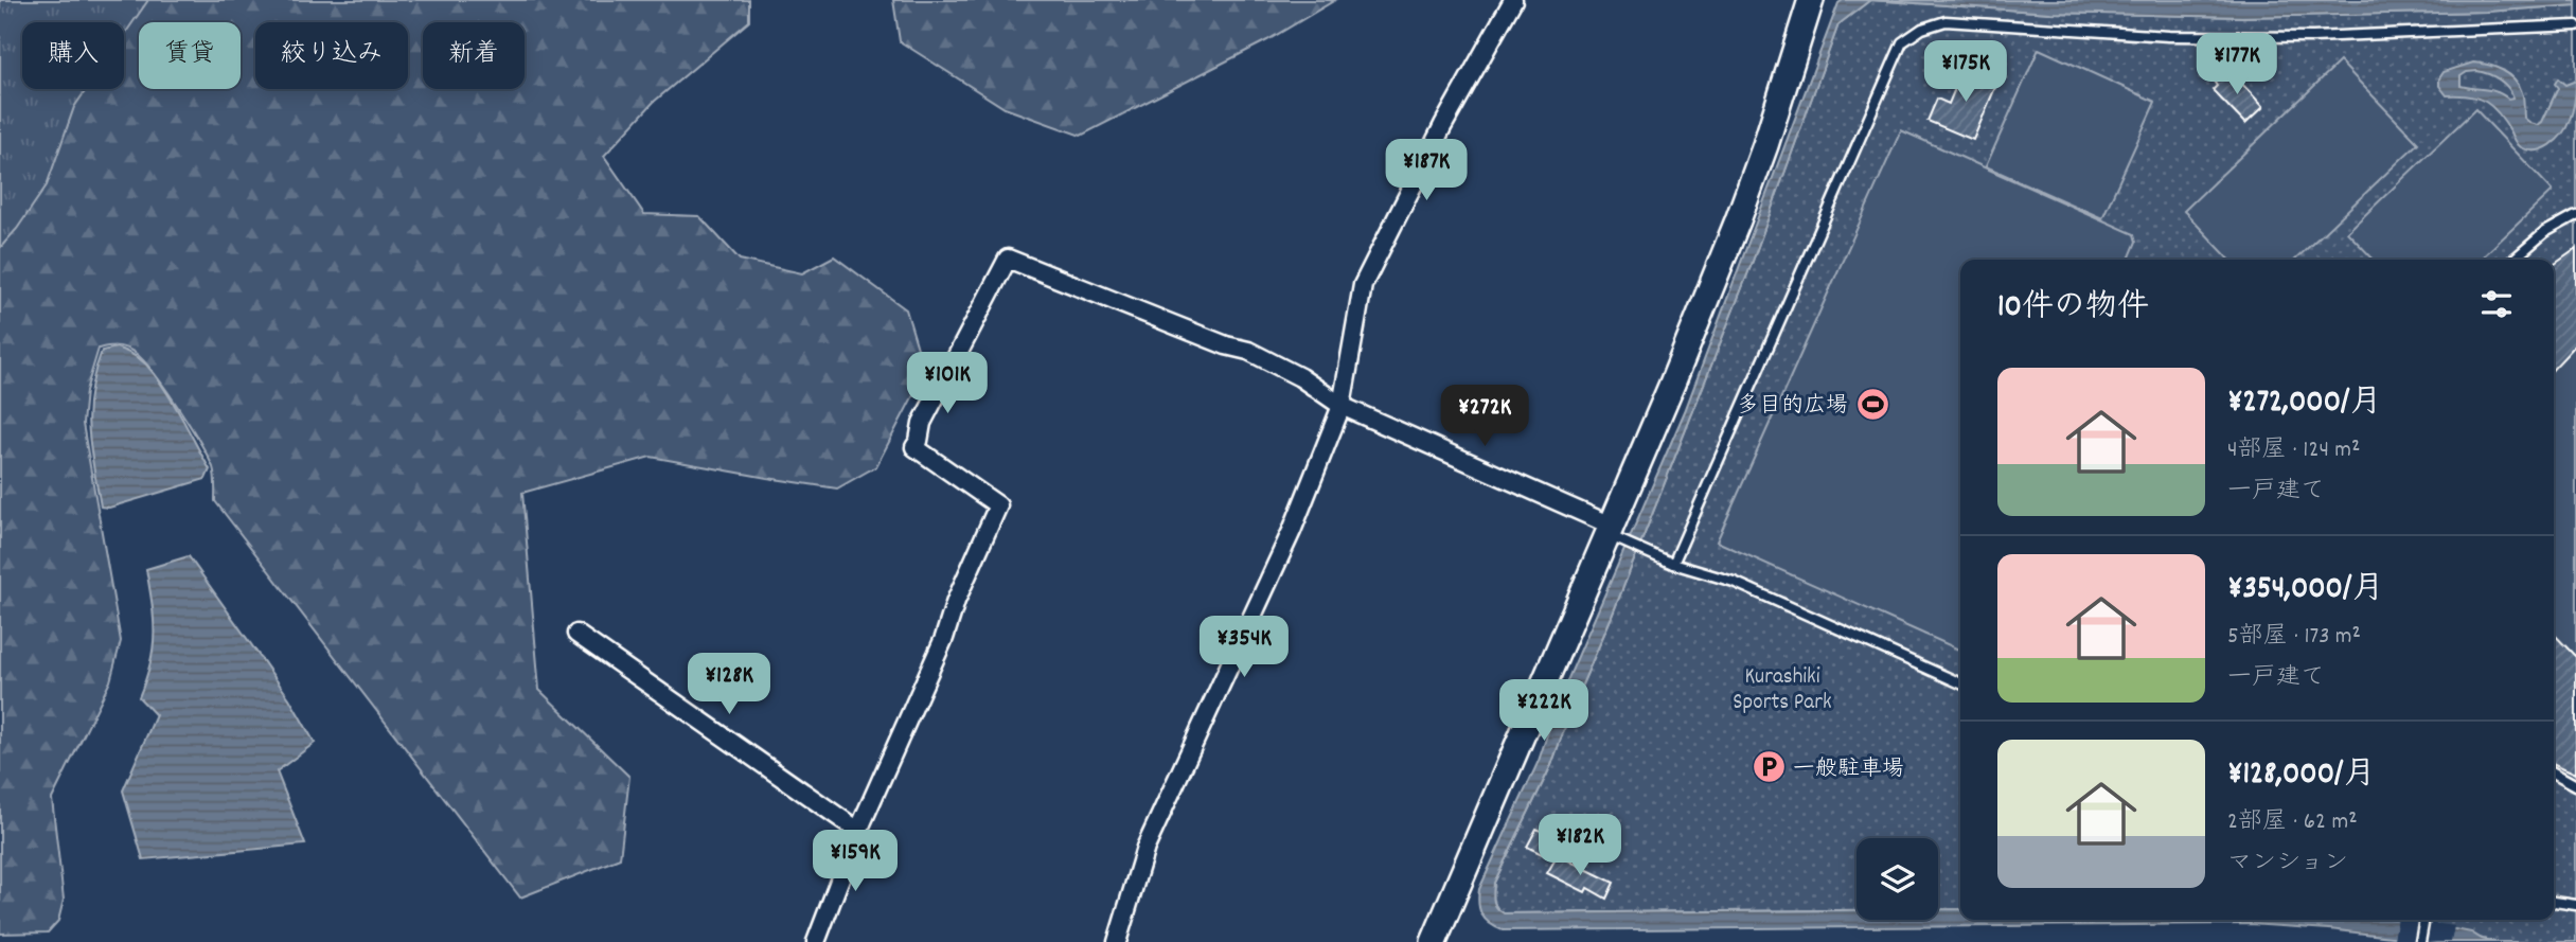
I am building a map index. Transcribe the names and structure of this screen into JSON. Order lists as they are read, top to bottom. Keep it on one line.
{"parks":["Kurashiki Sports Park"],"places":{"sports":["多目的広場"],"parking":["一般駐車場"]},"page":{"chip":["購入","賃貸","絞り込み","新着"],"price":["¥177K","¥175K","¥187K","¥101K","¥272K","¥354K","¥128K","¥222K","¥182K","¥159K"],"heading":"10件の物件","list":[{"name":"¥272,000/月","note":"4部屋 · 124 m² · 一戸建て"},{"name":"¥354,000/月","note":"5部屋 · 173 m² · 一戸建て"},{"name":"¥128,000/月","note":"2部屋 · 62 m² · マンション"}]}}
